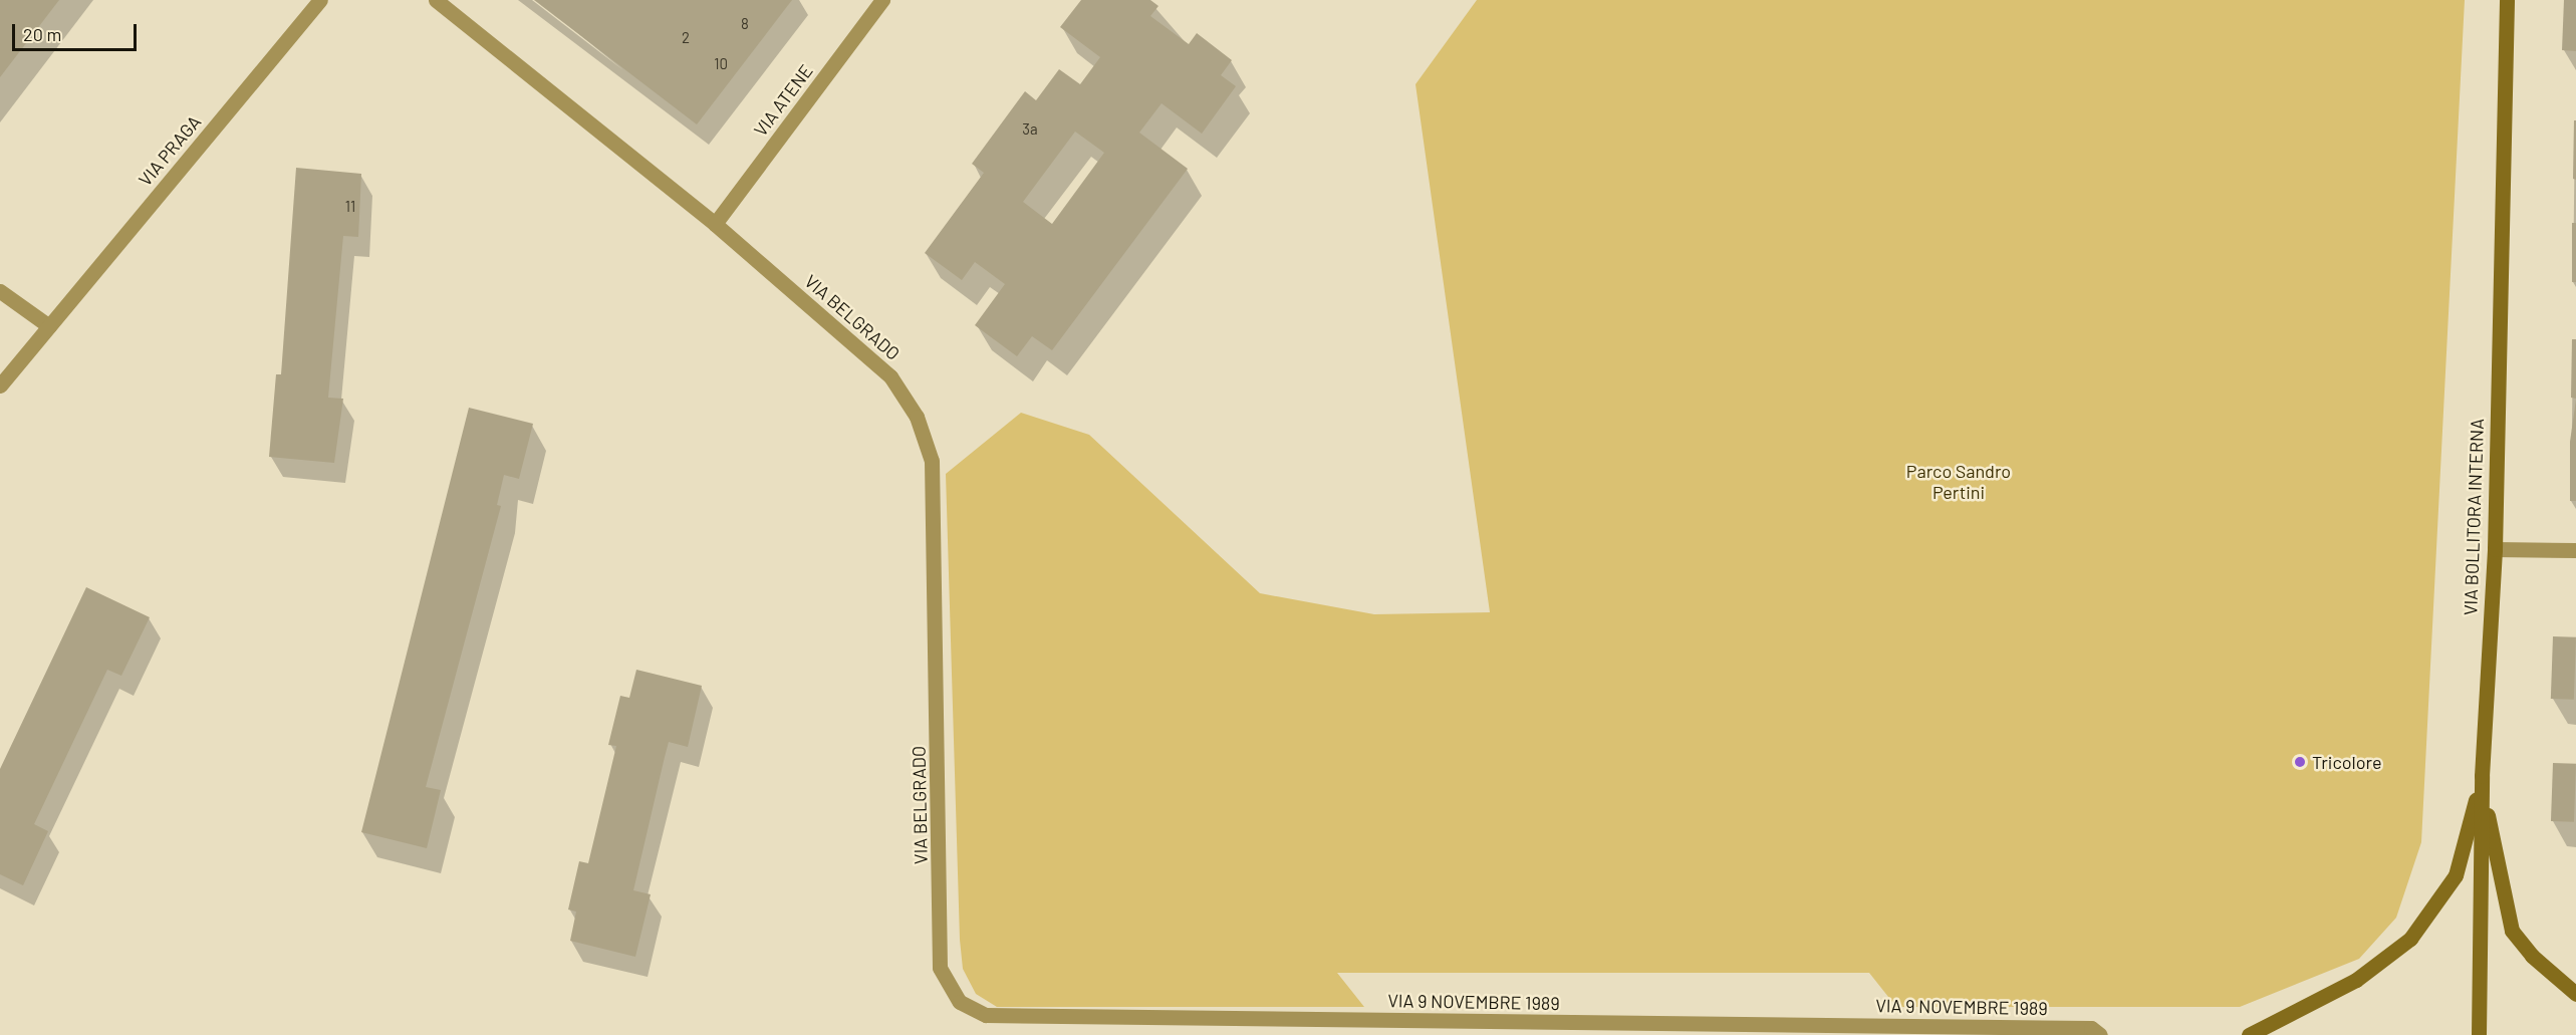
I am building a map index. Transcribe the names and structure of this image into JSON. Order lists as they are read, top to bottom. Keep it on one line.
{"streets":{"street":["VIA ATENE","VIA PRAGA","VIA BELGRADO","VIA BOLLITORA INTERNA","VIA 9 NOVEMBRE 1989"]},"crossings":[["VIA ATENE","VIA BELGRADO"],["VIA BELGRADO","VIA 9 NOVEMBRE 1989"]],"parks":["Parco Sandro Pertini"],"places":["Tricolore"],"house_numbers":["8","2","10","3a","11"],"scale_bar":"20 m"}
